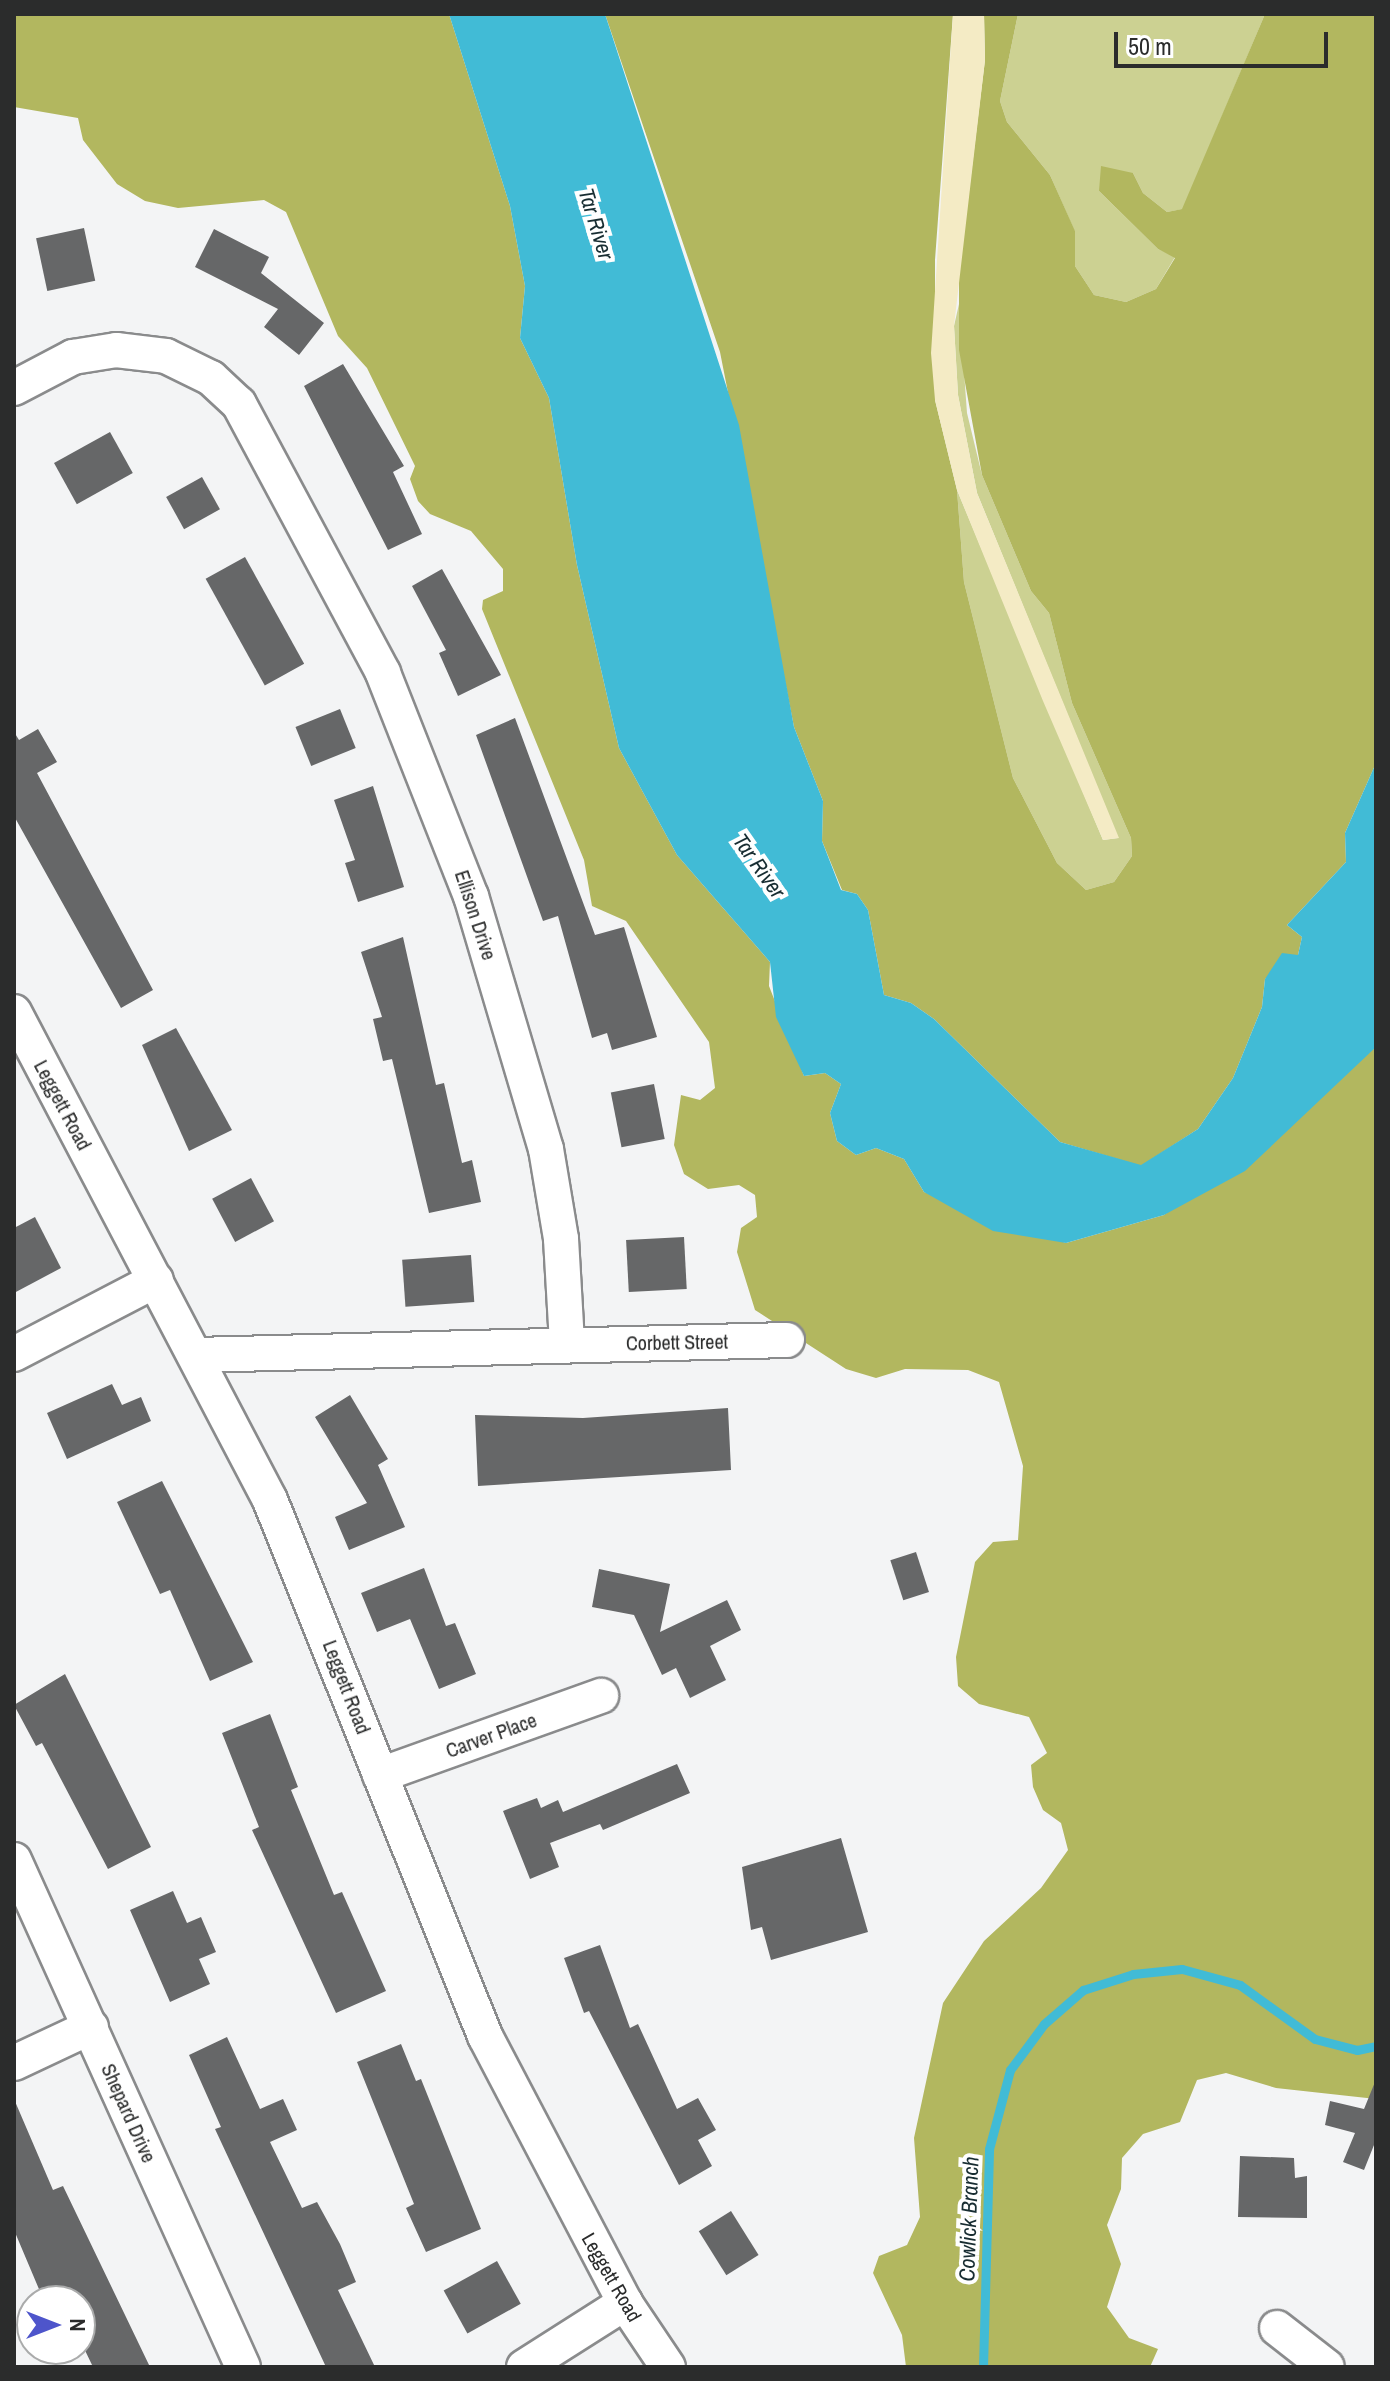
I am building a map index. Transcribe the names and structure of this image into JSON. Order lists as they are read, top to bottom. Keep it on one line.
{"streets":{"street":["Ellison Drive","Leggett Road","Corbett Street","Carver Place","Shepard Drive"]},"crossings":[["Ellison Drive","Corbett Street"],["Leggett Road","Carver Place"]],"water":["Tar River","Cowlick Branch"],"scale_bar":"50 m","north":"right"}
